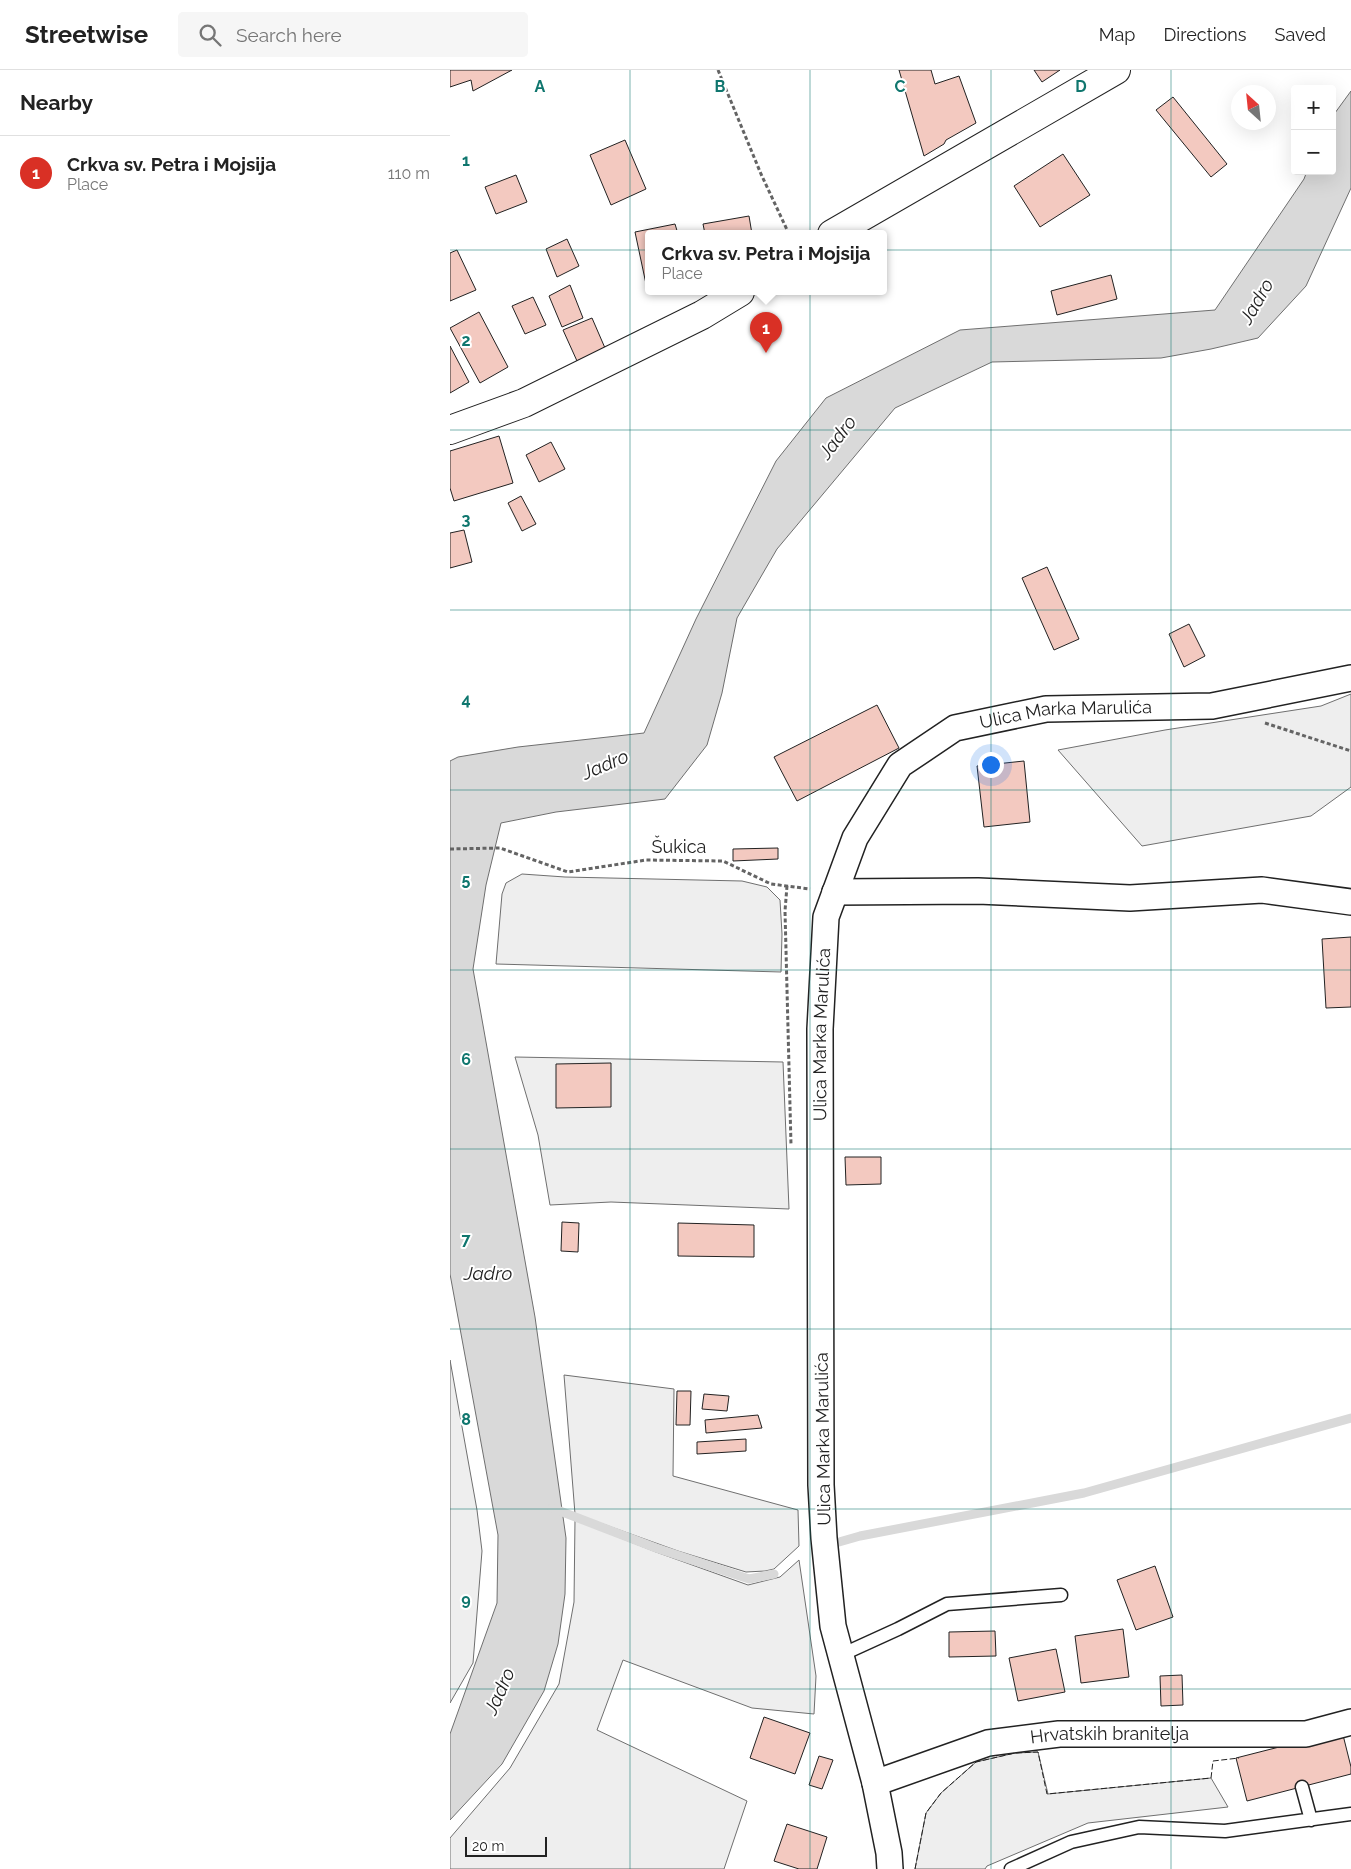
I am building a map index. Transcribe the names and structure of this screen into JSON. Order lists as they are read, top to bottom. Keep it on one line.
{"streets":{"street":["Ulica Marka Marulića","Hrvatskih branitelja"],"path":["Šukica"]},"crossings":[["Ulica Marka Marulića","Šukica"],["Ulica Marka Marulića","Hrvatskih branitelja"]],"water":["Jadro"],"scale_bar":"20 m","north":"top left","page":{"header":"Streetwise","search":"Search here","nav":["Map","Directions","Saved"],"heading":"Nearby","map_buttons":["+","−"],"list":[{"mark":"1","name":"Crkva sv. Petra i Mojsija","note":"Place","value":"110 m"}],"popup":["Crkva sv. Petra i Mojsija","Place"],"pins":"1","scale":"20 m"},"grid":{"columns":["A","B","C","D"],"rows":["1","2","3","4","5","6","7","8","9"]}}
